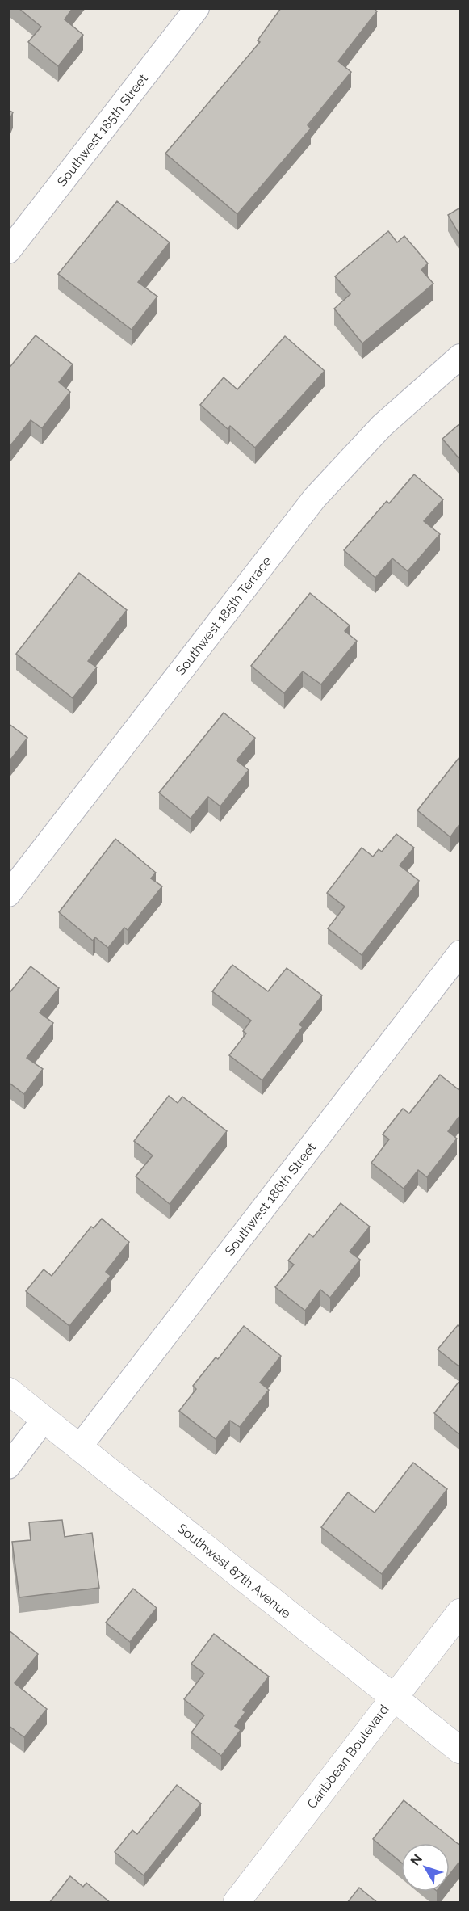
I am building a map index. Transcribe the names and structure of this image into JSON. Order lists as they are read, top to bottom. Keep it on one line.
{"streets":{"street":["Southwest 185th Street","Southwest 185th Terrace","Southwest 186th Street","Southwest 87th Avenue","Caribbean Boulevard"]},"crossings":[["Southwest 186th Street","Southwest 87th Avenue"],["Southwest 87th Avenue","Caribbean Boulevard"]],"north":"top left"}
